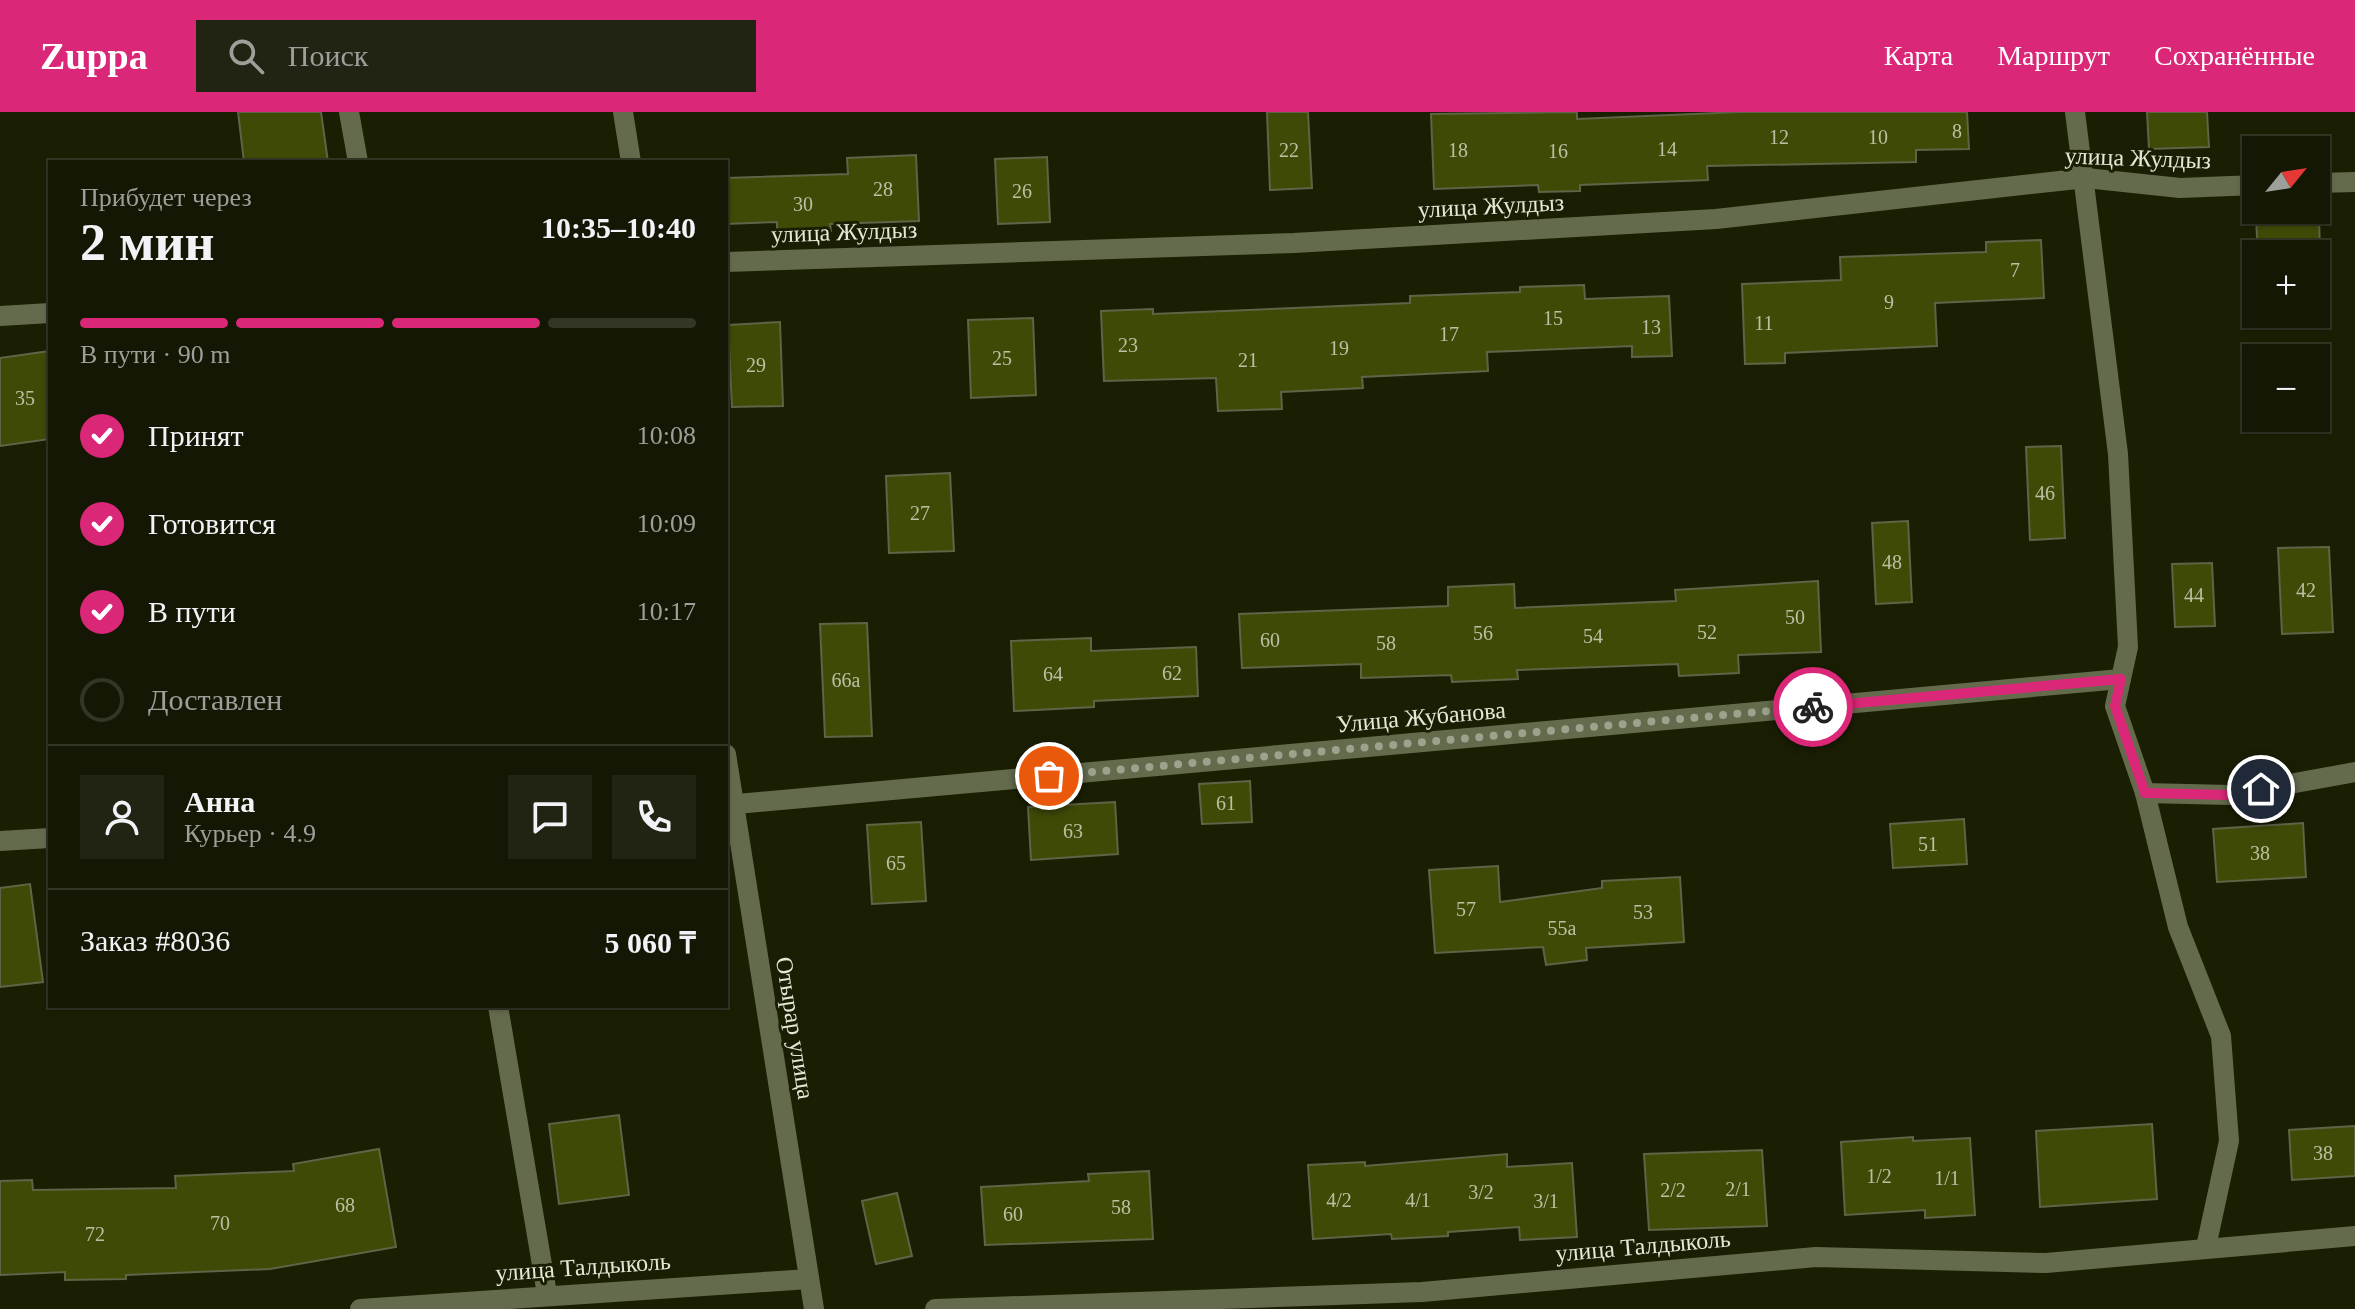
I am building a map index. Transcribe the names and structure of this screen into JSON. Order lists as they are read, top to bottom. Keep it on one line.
{"streets":{"street":["улица Жулдыз","Улица Жубанова","Отырар улица","улица Талдыколь"]},"crossings":[["Улица Жубанова","Отырар улица"],["Отырар улица","улица Талдыколь"]],"house_numbers":["8","12","10","14","22","18","16","28","26","30","7","9","15","11","13","17","23","19","25","21","29","35","46","27","48","42","44","50","52","56","54","60","58","62","64","66а","61","63","51","38","65","57","53","55а","38","1/2","1/1","2/1","2/2","3/2","4/2","4/1","3/1","68","58","60","70","72"],"north":"top right","page":{"header":"Zuppa","search":"Поиск","nav":["Карта","Маршрут","Сохранённые"],"map_buttons":["+","−"],"heading":["2 мин","Прибудет через","10:35–10:40"],"panel":["Анна","Курьер · 4.9","Заказ #8036","5 060 ₸"],"bar":"В пути · 90 m","list":[["Принят","10:08"],["Готовится","10:09"],["В пути","10:17"],"Доставлен"]}}
